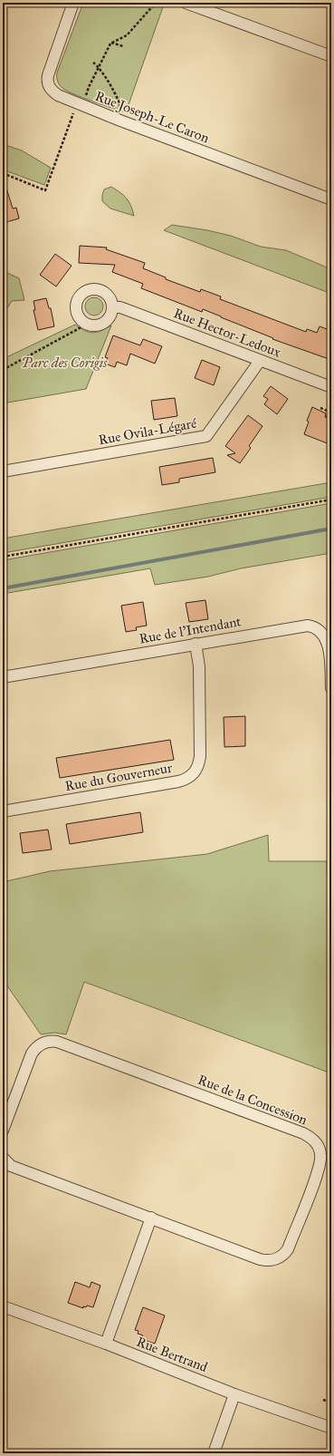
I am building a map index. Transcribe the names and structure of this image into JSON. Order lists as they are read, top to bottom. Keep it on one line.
{"streets":{"street":["Rue Joseph-Le Caron","Rue Hector-Ledoux","Rue Ovila-Légaré","Rue de l'Intendant","Rue du Gouverneur","Rue de la Concession","Rue Bertrand"]},"crossings":[["Rue Hector-Ledoux","Rue Ovila-Légaré"],["Rue de l'Intendant","Rue du Gouverneur"]],"parks":["Parc des Corigis"]}
